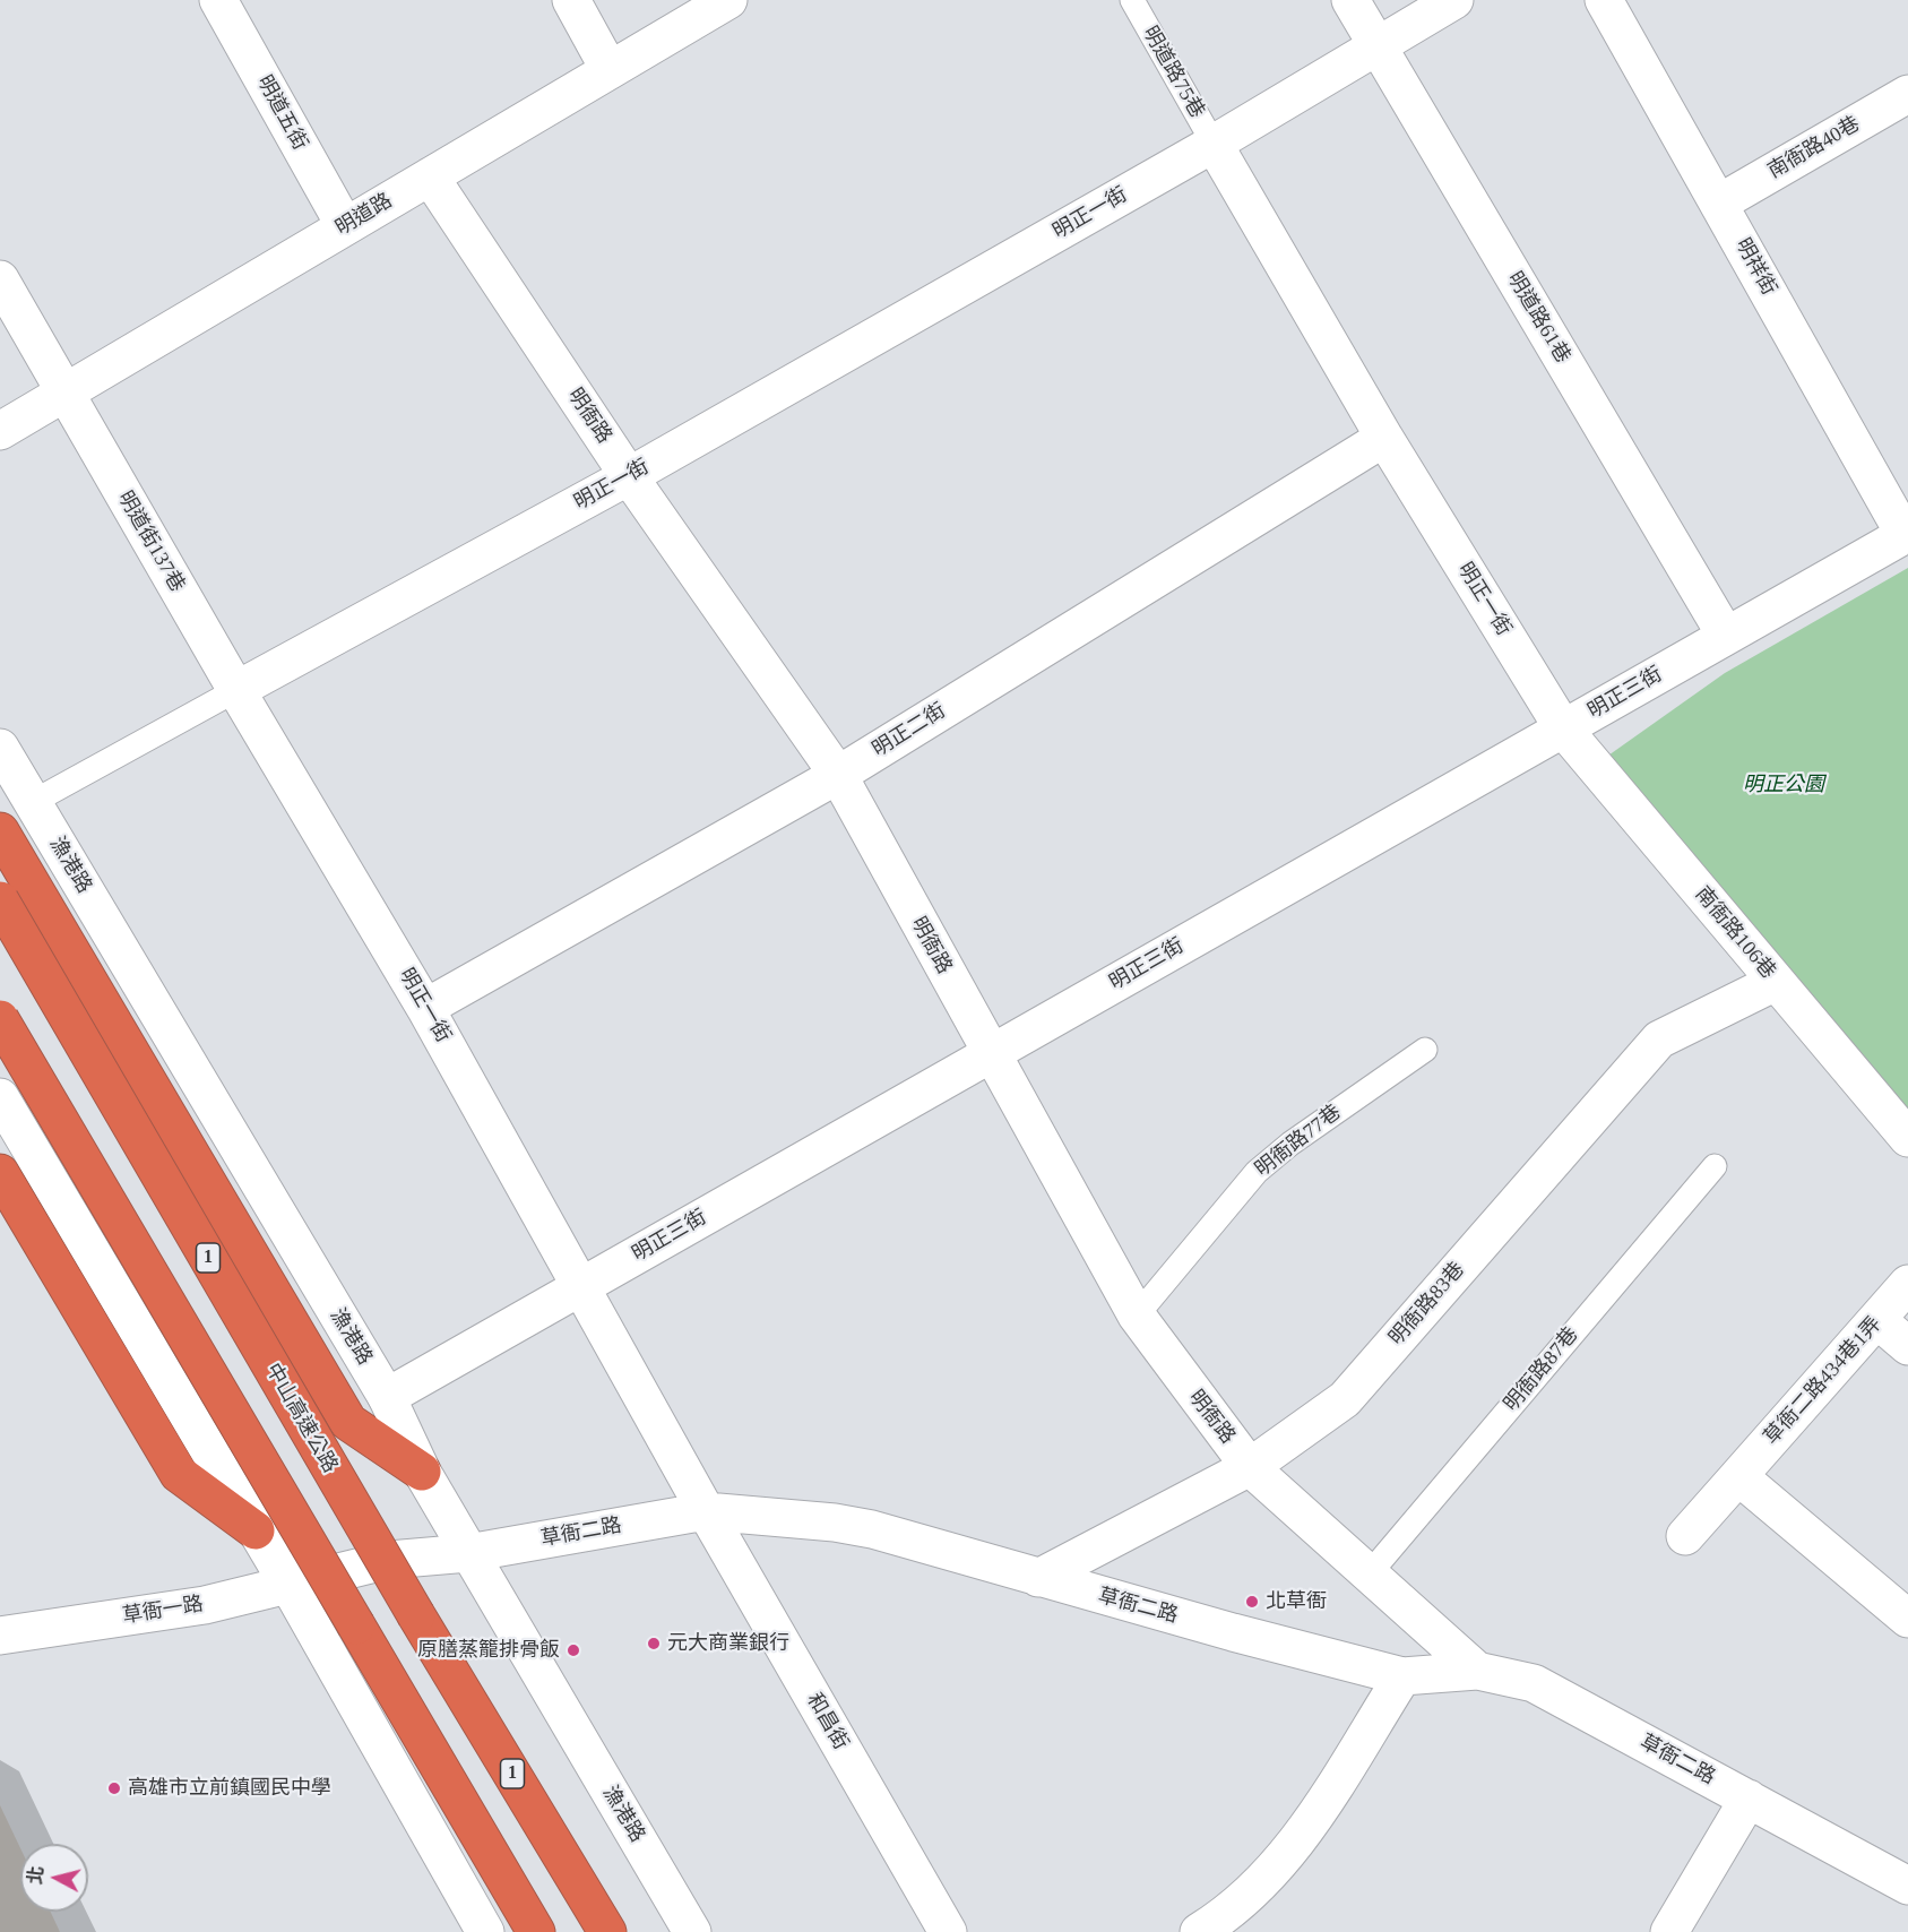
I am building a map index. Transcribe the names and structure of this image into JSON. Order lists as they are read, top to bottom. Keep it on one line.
{"streets":{"highway":["1","中山高速公路"],"street":["明道五街","南衙路40巷","明正一街","明道路","明祥街","明道路61巷","明衙路","明道街137巷","明正三街","明正二街","漁港路","南衙路106巷","明衙路83巷","草衙二路434巷1弄","草衙二路","草衙一路","和昌街"],"lane":["明道路75巷","明衙路77巷","明衙路87巷"]},"crossings":[["明道路75巷","明正一街"],["明道五街","明道路"],["南衙路40巷","明祥街"],["明正一街","明衙路"],["明正一街","明道街137巷"],["明正一街","明正三街"],["明正一街","明正二街"],["明正一街","南衙路106巷"],["明正一街","草衙二路"],["明正一街","和昌街"],["明道路","明衙路"],["明道路","明道街137巷"],["明祥街","明正三街"],["明道路61巷","明正三街"],["明衙路","明正三街"],["明衙路","明正二街"],["明衙路","明衙路77巷"],["明衙路","明衙路83巷"],["明衙路","明衙路87巷"],["明衙路","草衙二路"],["明正三街","漁港路"],["明正三街","南衙路106巷"],["漁港路","草衙二路"],["南衙路106巷","明衙路83巷"],["明衙路83巷","草衙二路"],["草衙二路","草衙一路"],["草衙二路","和昌街"]],"parks":["明正公園"],"places":["北草衙","元大商業銀行","原膳蒸籠排骨飯","高雄市立前鎮國民中學"],"north":"left"}
